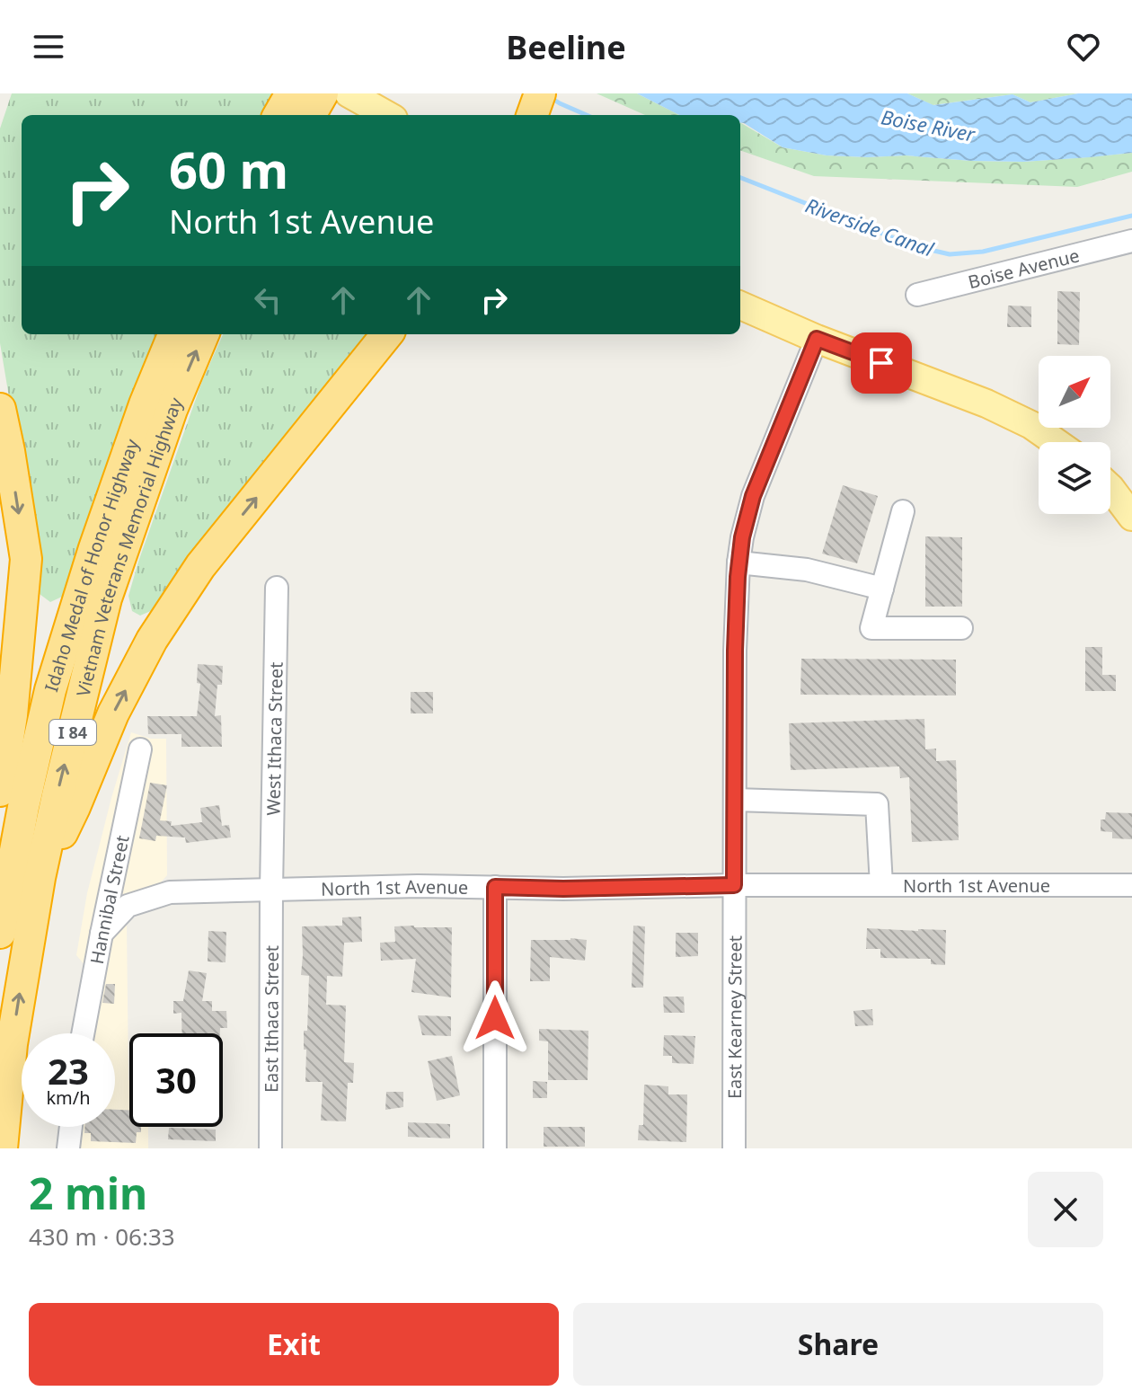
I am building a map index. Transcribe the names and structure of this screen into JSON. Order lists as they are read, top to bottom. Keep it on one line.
{"streets":{"highway":["Vietnam Veterans Memorial Highway","Idaho Medal of Honor Highway","I 84"],"street":["Boise Avenue","West Ithaca Street","North 1st Avenue","Hannibal Street","East Kearney Street","East Ithaca Street"]},"crossings":[["West Ithaca Street","North 1st Avenue"],["West Ithaca Street","East Ithaca Street"],["North 1st Avenue","Hannibal Street"],["North 1st Avenue","East Kearney Street"],["North 1st Avenue","East Ithaca Street"]],"water":["Boise River","Riverside Canal"],"north":"top right","page":{"header":"Beeline","turn":["60 m","North 1st Avenue"],"speed":"23 km/h","limit":"30","heading":["2 min","430 m · 06:33"],"buttons":["Exit","Share"]}}
